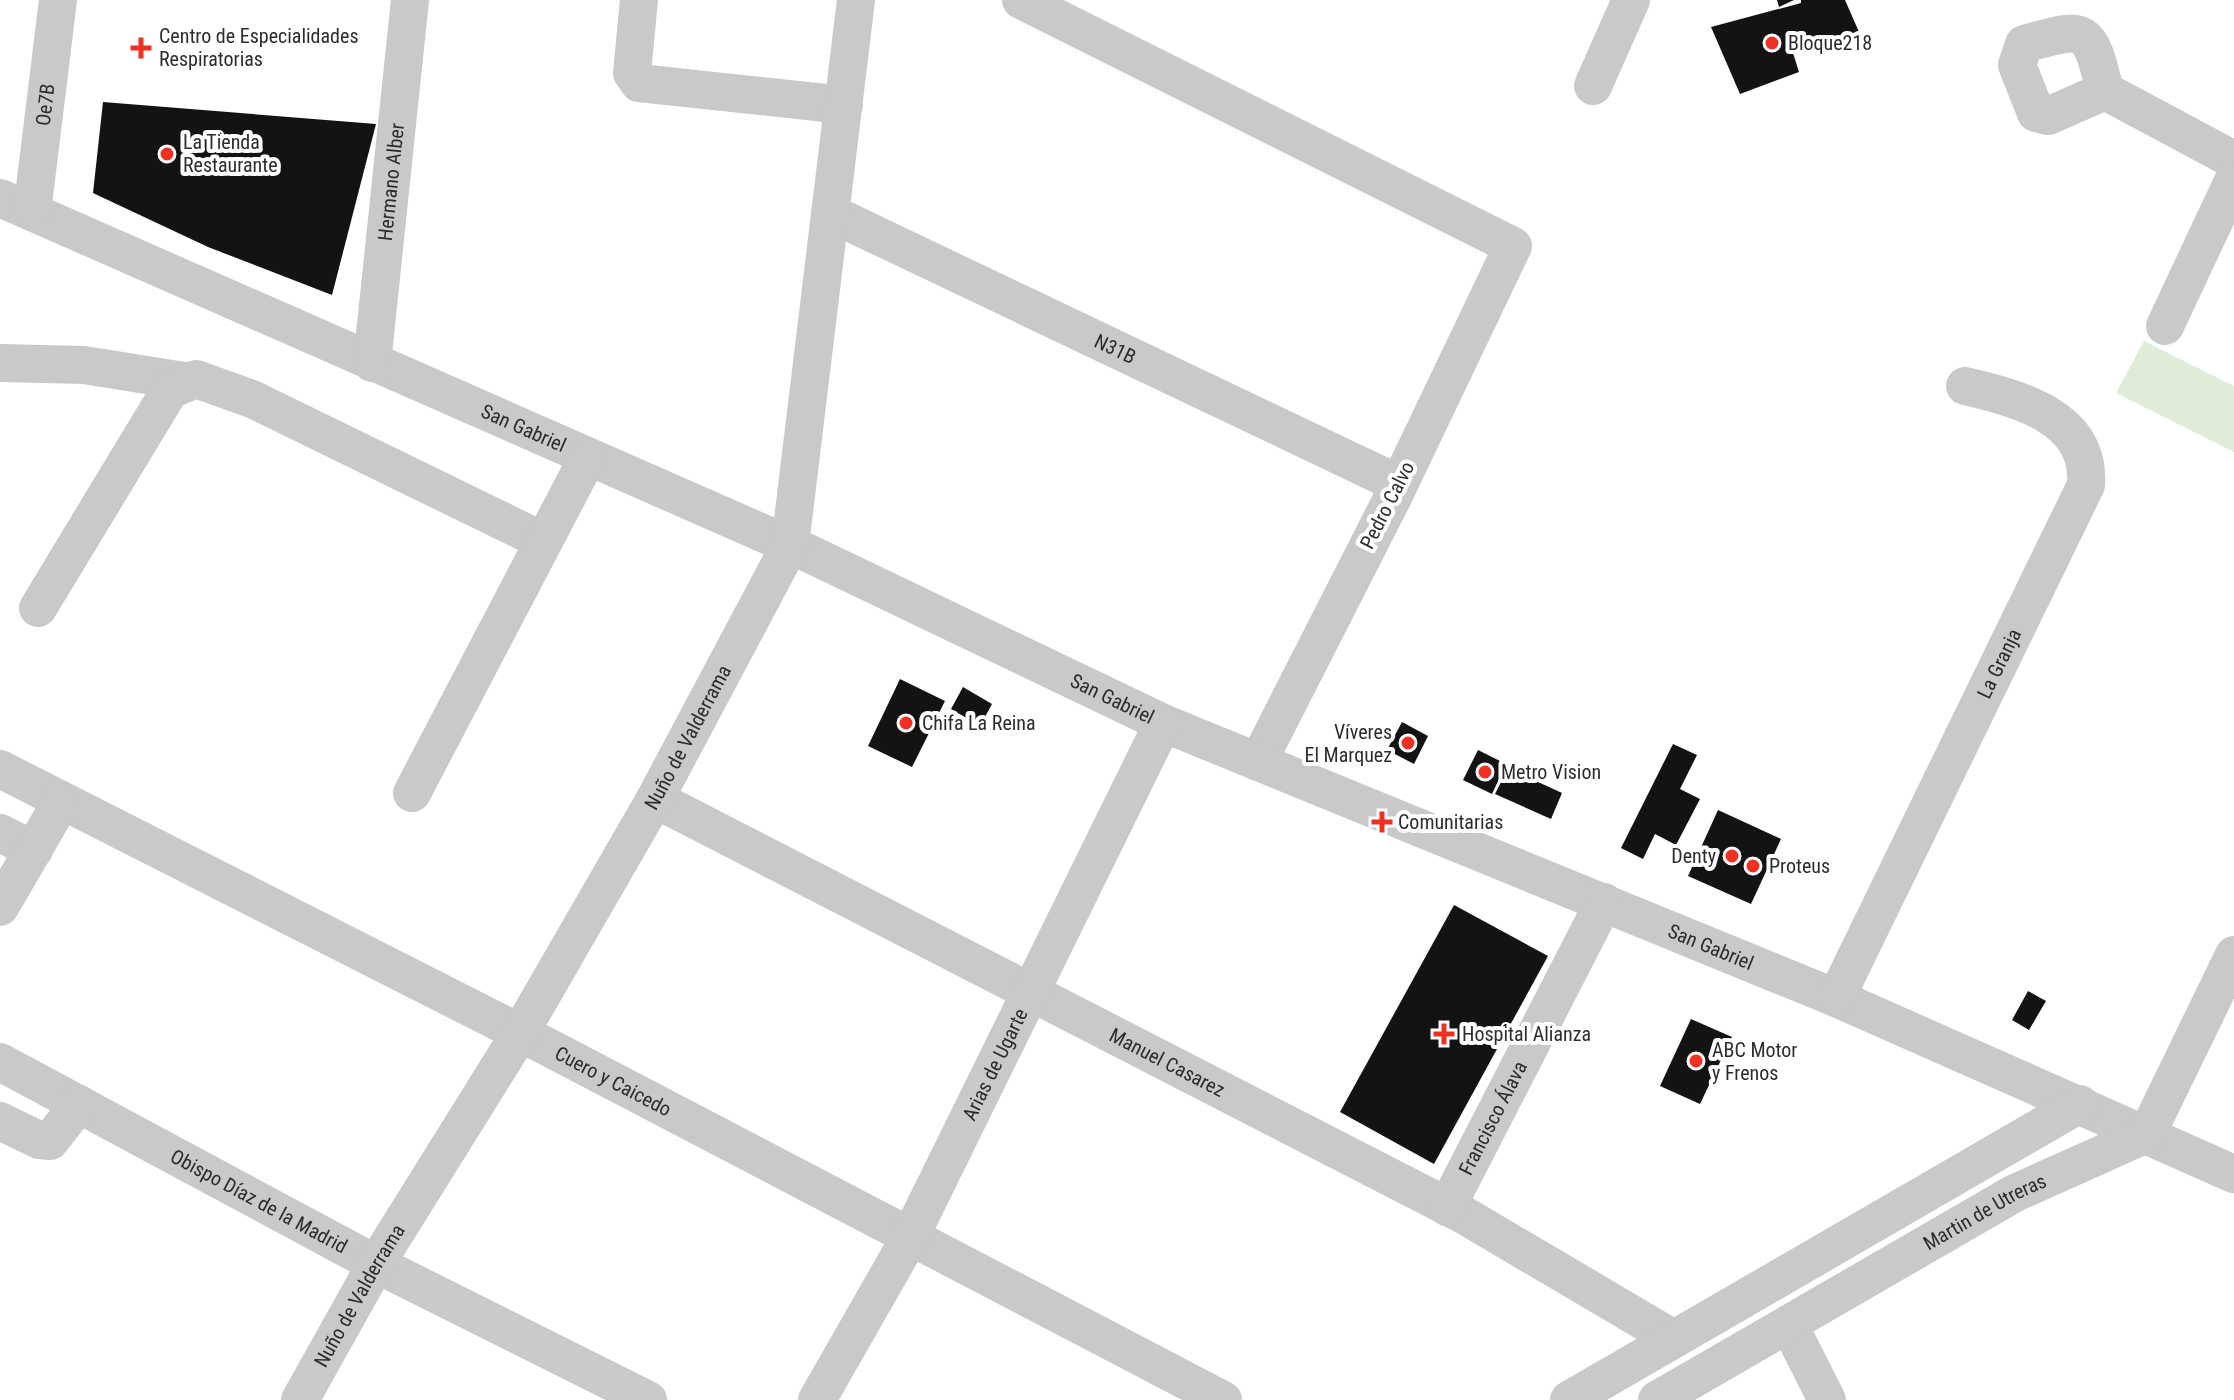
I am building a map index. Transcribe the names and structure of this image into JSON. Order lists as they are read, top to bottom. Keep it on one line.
{"streets":{"street":["Oe7B","Hermano Alber","N31B","San Gabriel","Pedro Calvo","La Granja","Nuño de Valderrama","Manuel Casarez","Arias de Ugarte","Cuero y Caicedo","Francisco Álava","Obispo Díaz de la Madrid","Martin de Utreras"]},"crossings":[["Oe7B","San Gabriel"],["Hermano Alber","San Gabriel"],["N31B","Pedro Calvo"],["N31B","Nuño de Valderrama"],["San Gabriel","Pedro Calvo"],["San Gabriel","La Granja"],["San Gabriel","Nuño de Valderrama"],["San Gabriel","Arias de Ugarte"],["San Gabriel","Francisco Álava"],["San Gabriel","Martin de Utreras"],["Nuño de Valderrama","Manuel Casarez"],["Nuño de Valderrama","Cuero y Caicedo"],["Nuño de Valderrama","Obispo Díaz de la Madrid"],["Manuel Casarez","Arias de Ugarte"],["Manuel Casarez","Francisco Álava"],["Arias de Ugarte","Cuero y Caicedo"]],"places":{"other":["Bloque218","La Tienda Restaurante","Chifa La Reina","Víveres El Marquez","Metro Vision","Denty","Proteus","ABC Motor y Frenos"],"health":["Centro de Especialidades Respiratorias","Comunitarias","Hospital Alianza"]}}
